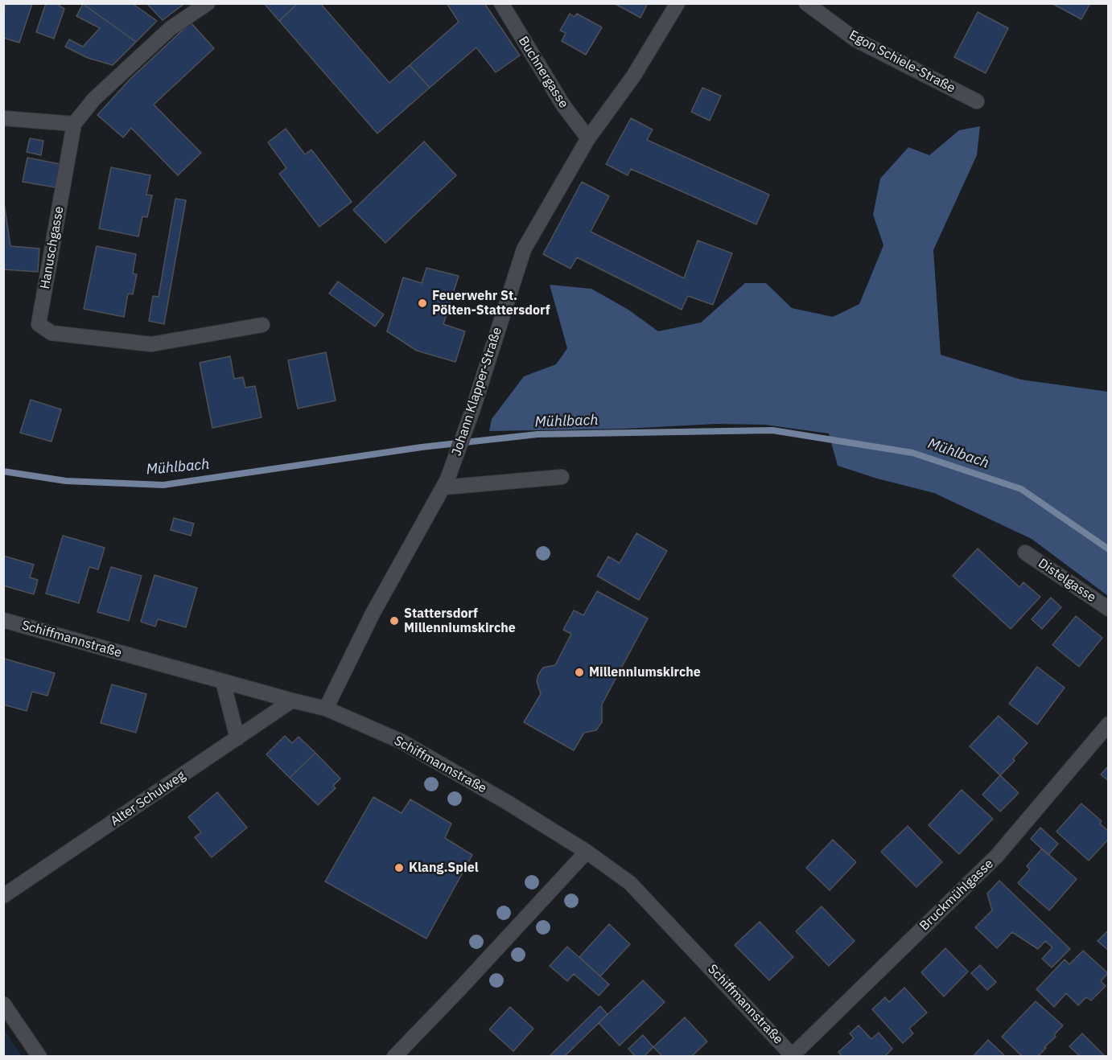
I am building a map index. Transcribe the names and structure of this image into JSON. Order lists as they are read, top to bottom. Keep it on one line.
{"streets":{"street":["Egon Schiele-Straße","Buchnergasse","Hanuschgasse","Johann Klapper-Straße","Distelgasse","Schiffmannstraße","Alter Schulweg","Bruckmühlgasse"]},"crossings":[["Buchnergasse","Johann Klapper-Straße"],["Johann Klapper-Straße","Schiffmannstraße"],["Schiffmannstraße","Alter Schulweg"],["Schiffmannstraße","Bruckmühlgasse"]],"water":["Mühlbach"],"places":["Feuerwehr St. Pölten-Stattersdorf","Stattersdorf Millenniumskirche","Millenniumskirche","Klang.Spiel"]}
